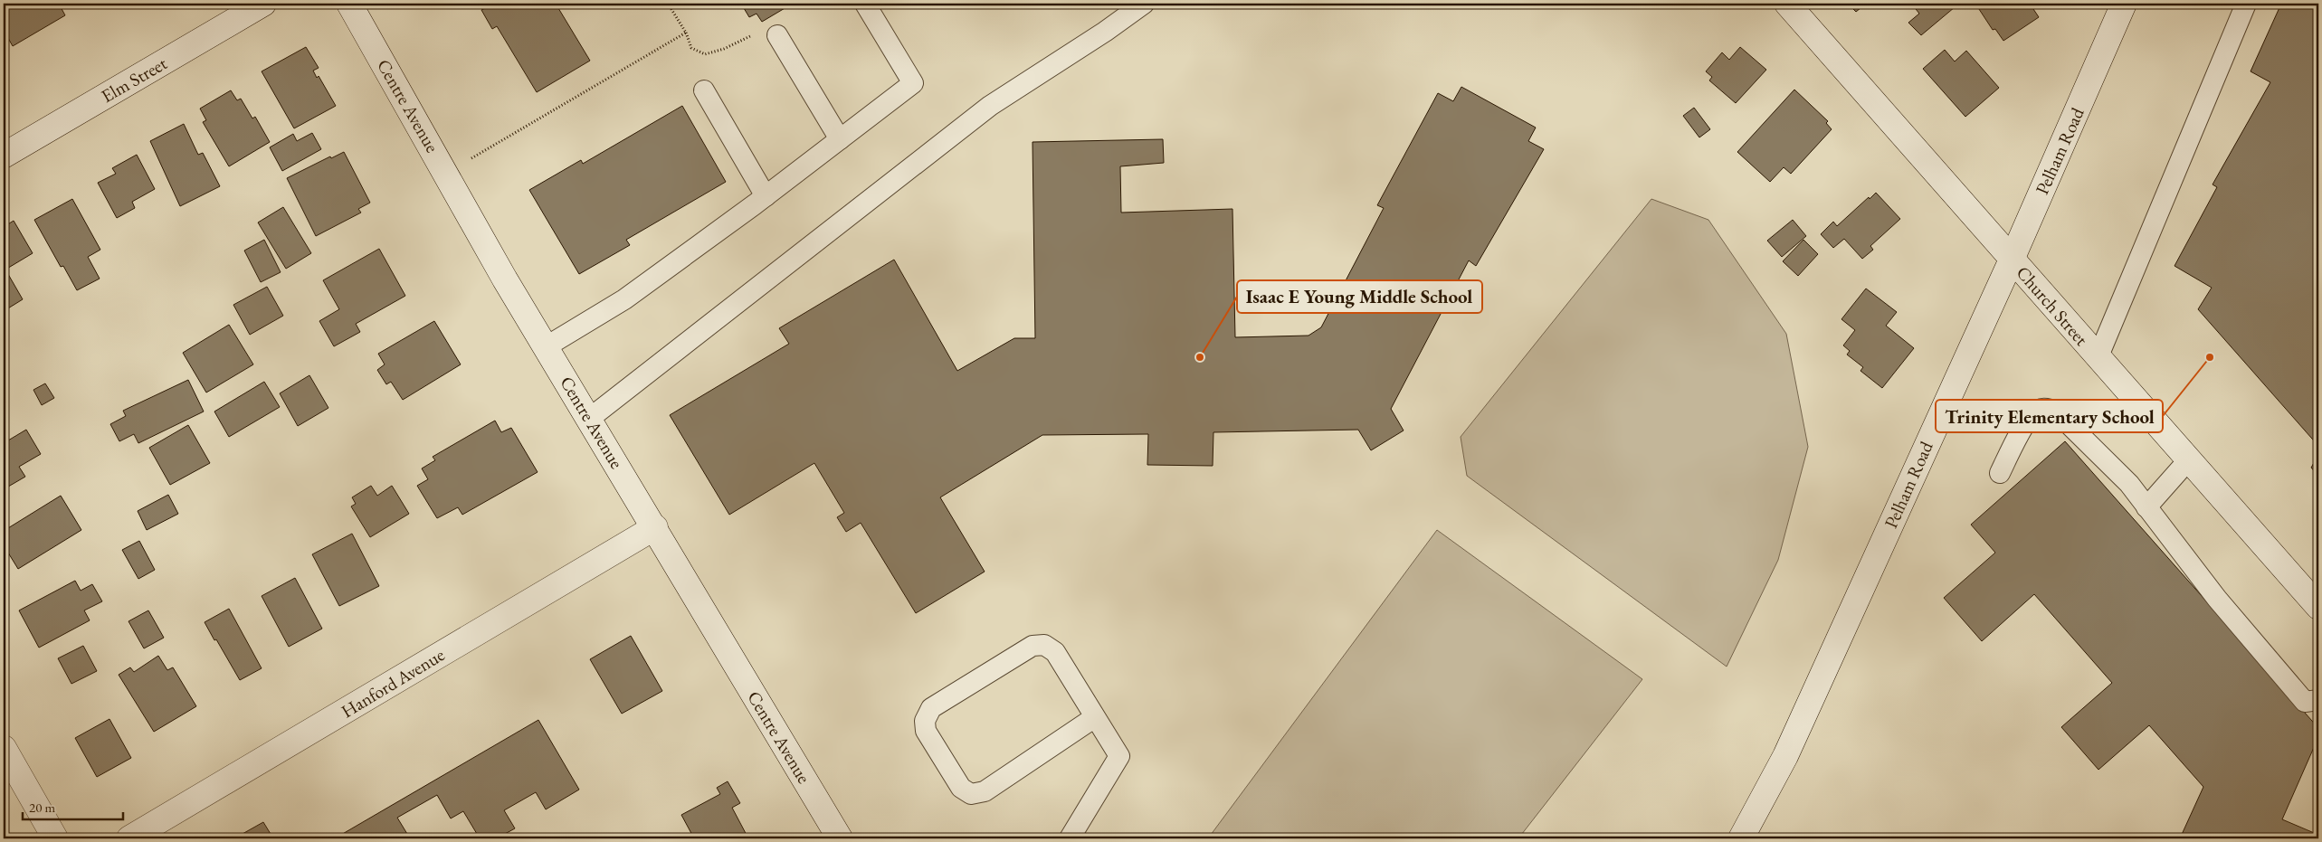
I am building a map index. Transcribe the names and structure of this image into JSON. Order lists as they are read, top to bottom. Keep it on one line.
{"streets":{"street":["Elm Street","Centre Avenue","Pelham Road","Church Street","Hanford Avenue"]},"crossings":[["Centre Avenue","Hanford Avenue"],["Pelham Road","Church Street"]],"places":["Isaac E Young Middle School","Trinity Elementary School"],"scale_bar":"20 m"}
